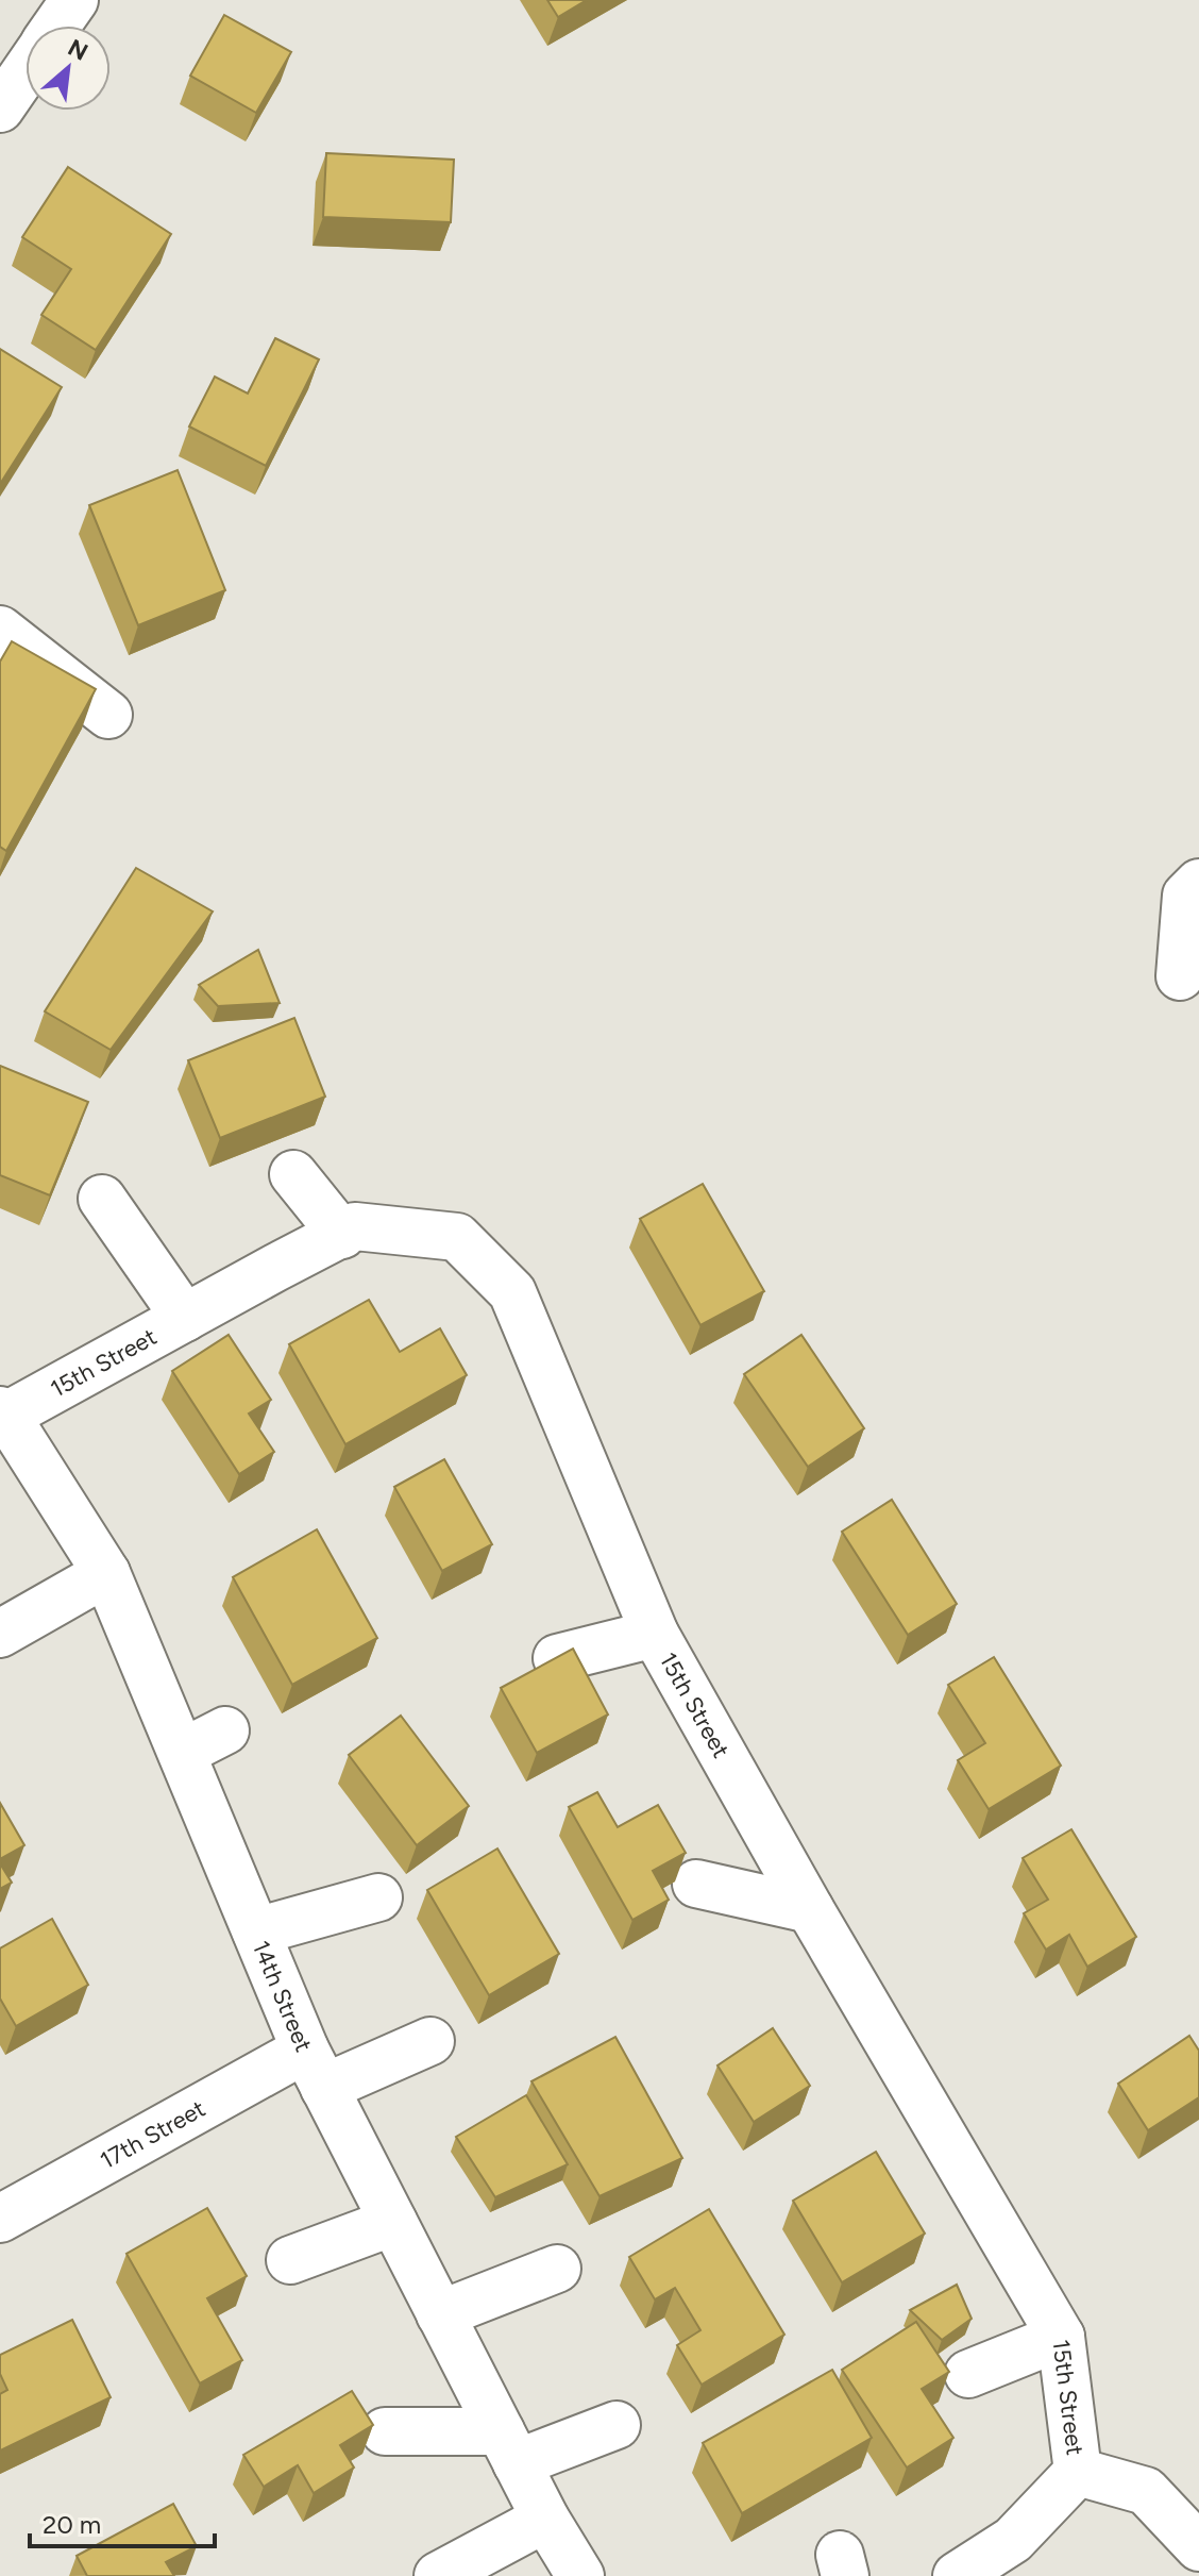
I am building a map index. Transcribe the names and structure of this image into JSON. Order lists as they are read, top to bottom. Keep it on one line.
{"streets":{"street":["15th Street","14th Street","17th Street"]},"crossings":[["15th Street","14th Street"],["14th Street","17th Street"]],"scale_bar":"20 m","north":"top right"}
